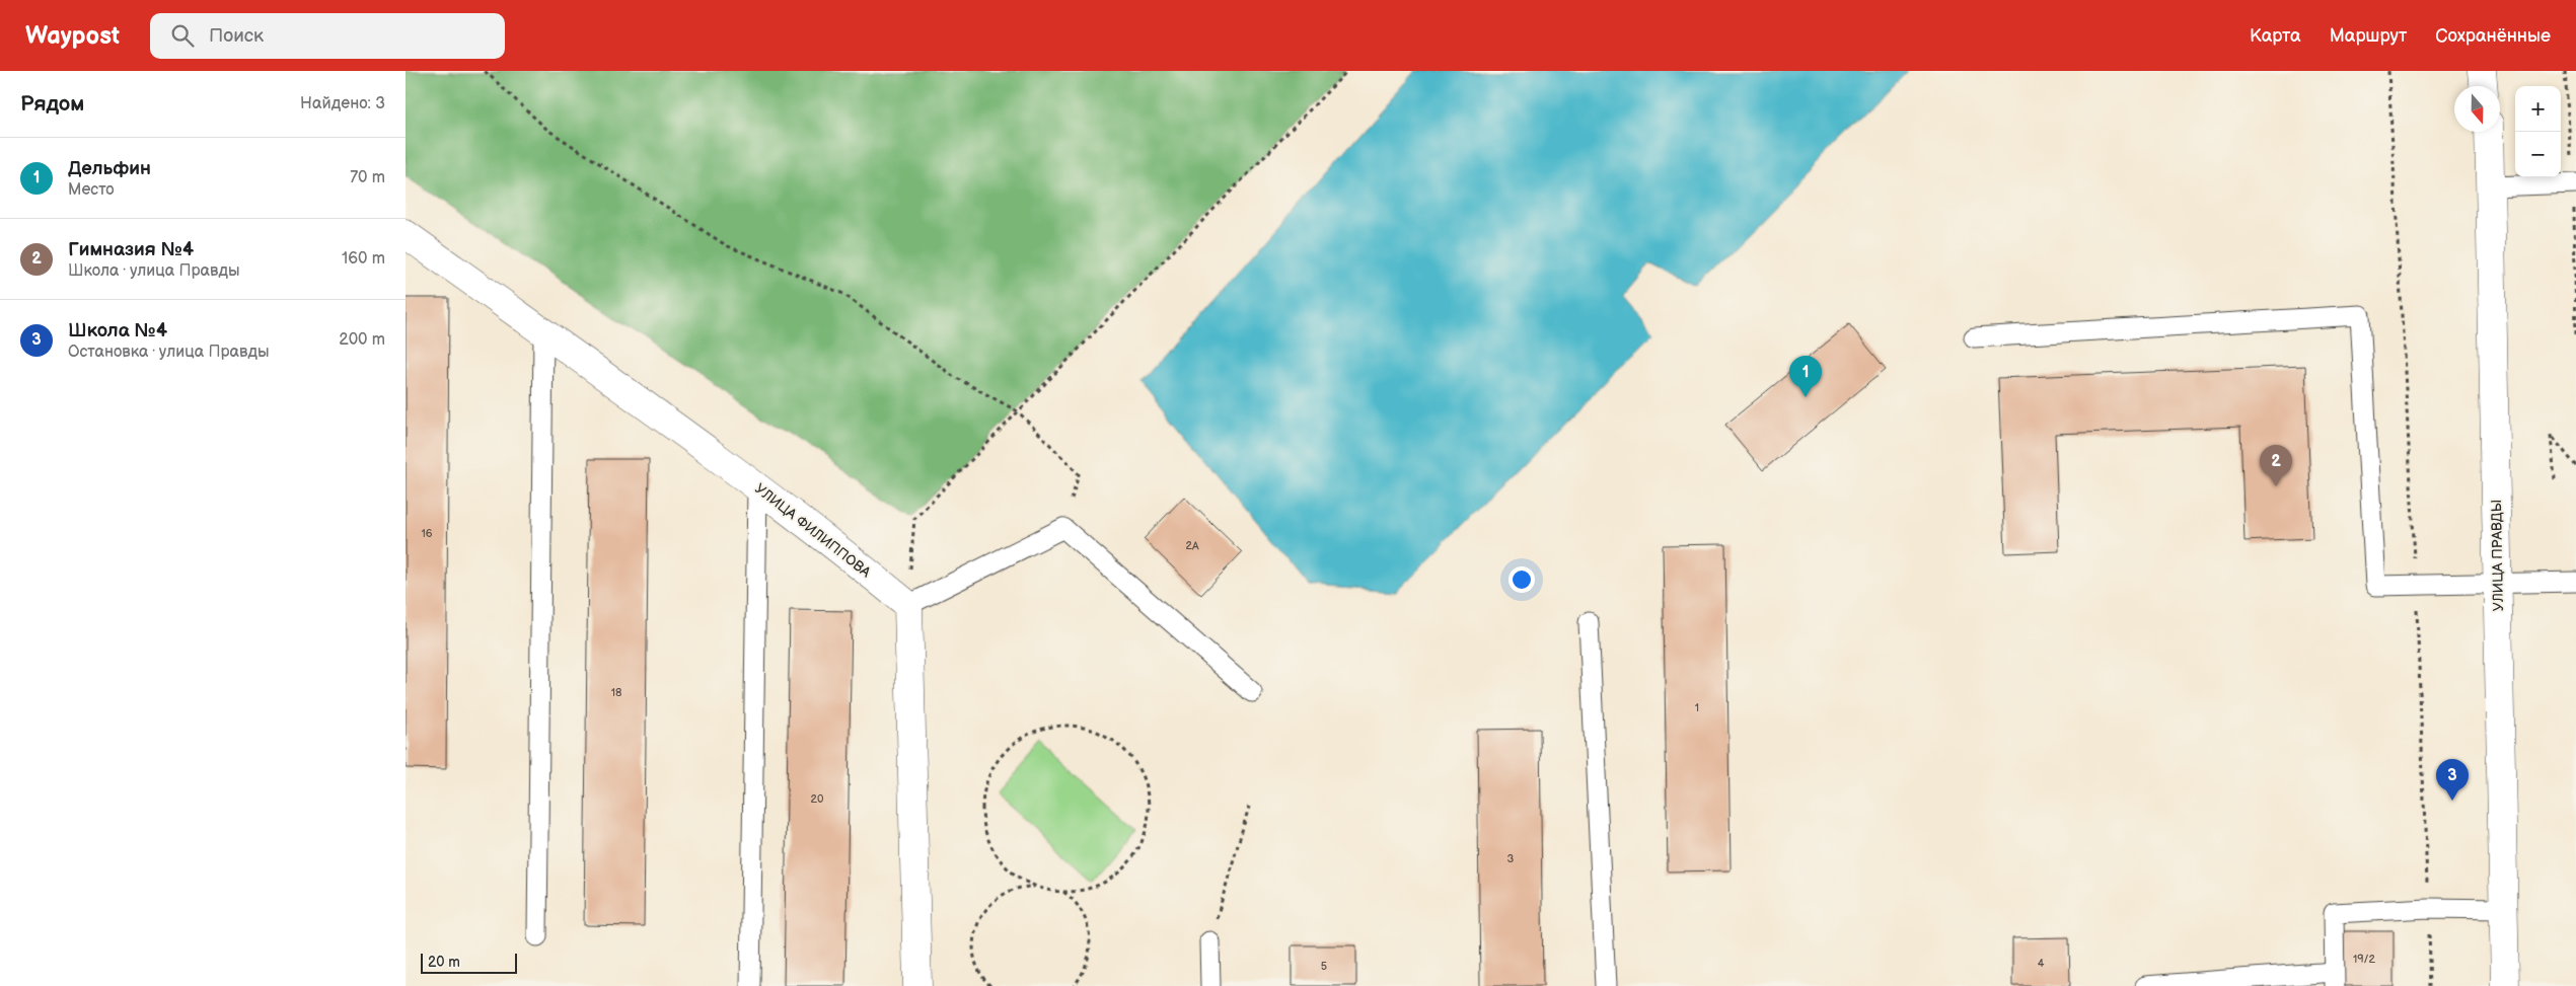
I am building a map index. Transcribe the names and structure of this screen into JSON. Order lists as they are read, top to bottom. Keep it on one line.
{"streets":{"street":["УЛИЦА ФИЛИППОВА","УЛИЦА ПРАВДЫ"]},"house_numbers":["16","2А","18","1","20","3","19/2","4","5"],"scale_bar":"20 m","north":"bottom","page":{"header":"Waypost","search":"Поиск","nav":["Карта","Маршрут","Сохранённые"],"heading":["Рядом","Найдено: 3"],"map_buttons":["+","−"],"list":[{"mark":"1","name":"Дельфин","note":"Место","value":"70 m"},{"mark":"2","name":"Гимназия №4","note":"Школа · улица Правды","value":"160 m"},{"mark":"3","name":"Школа №4","note":"Остановка · улица Правды","value":"200 m"}],"pins":["1","2","3"],"scale":"20 m"}}
